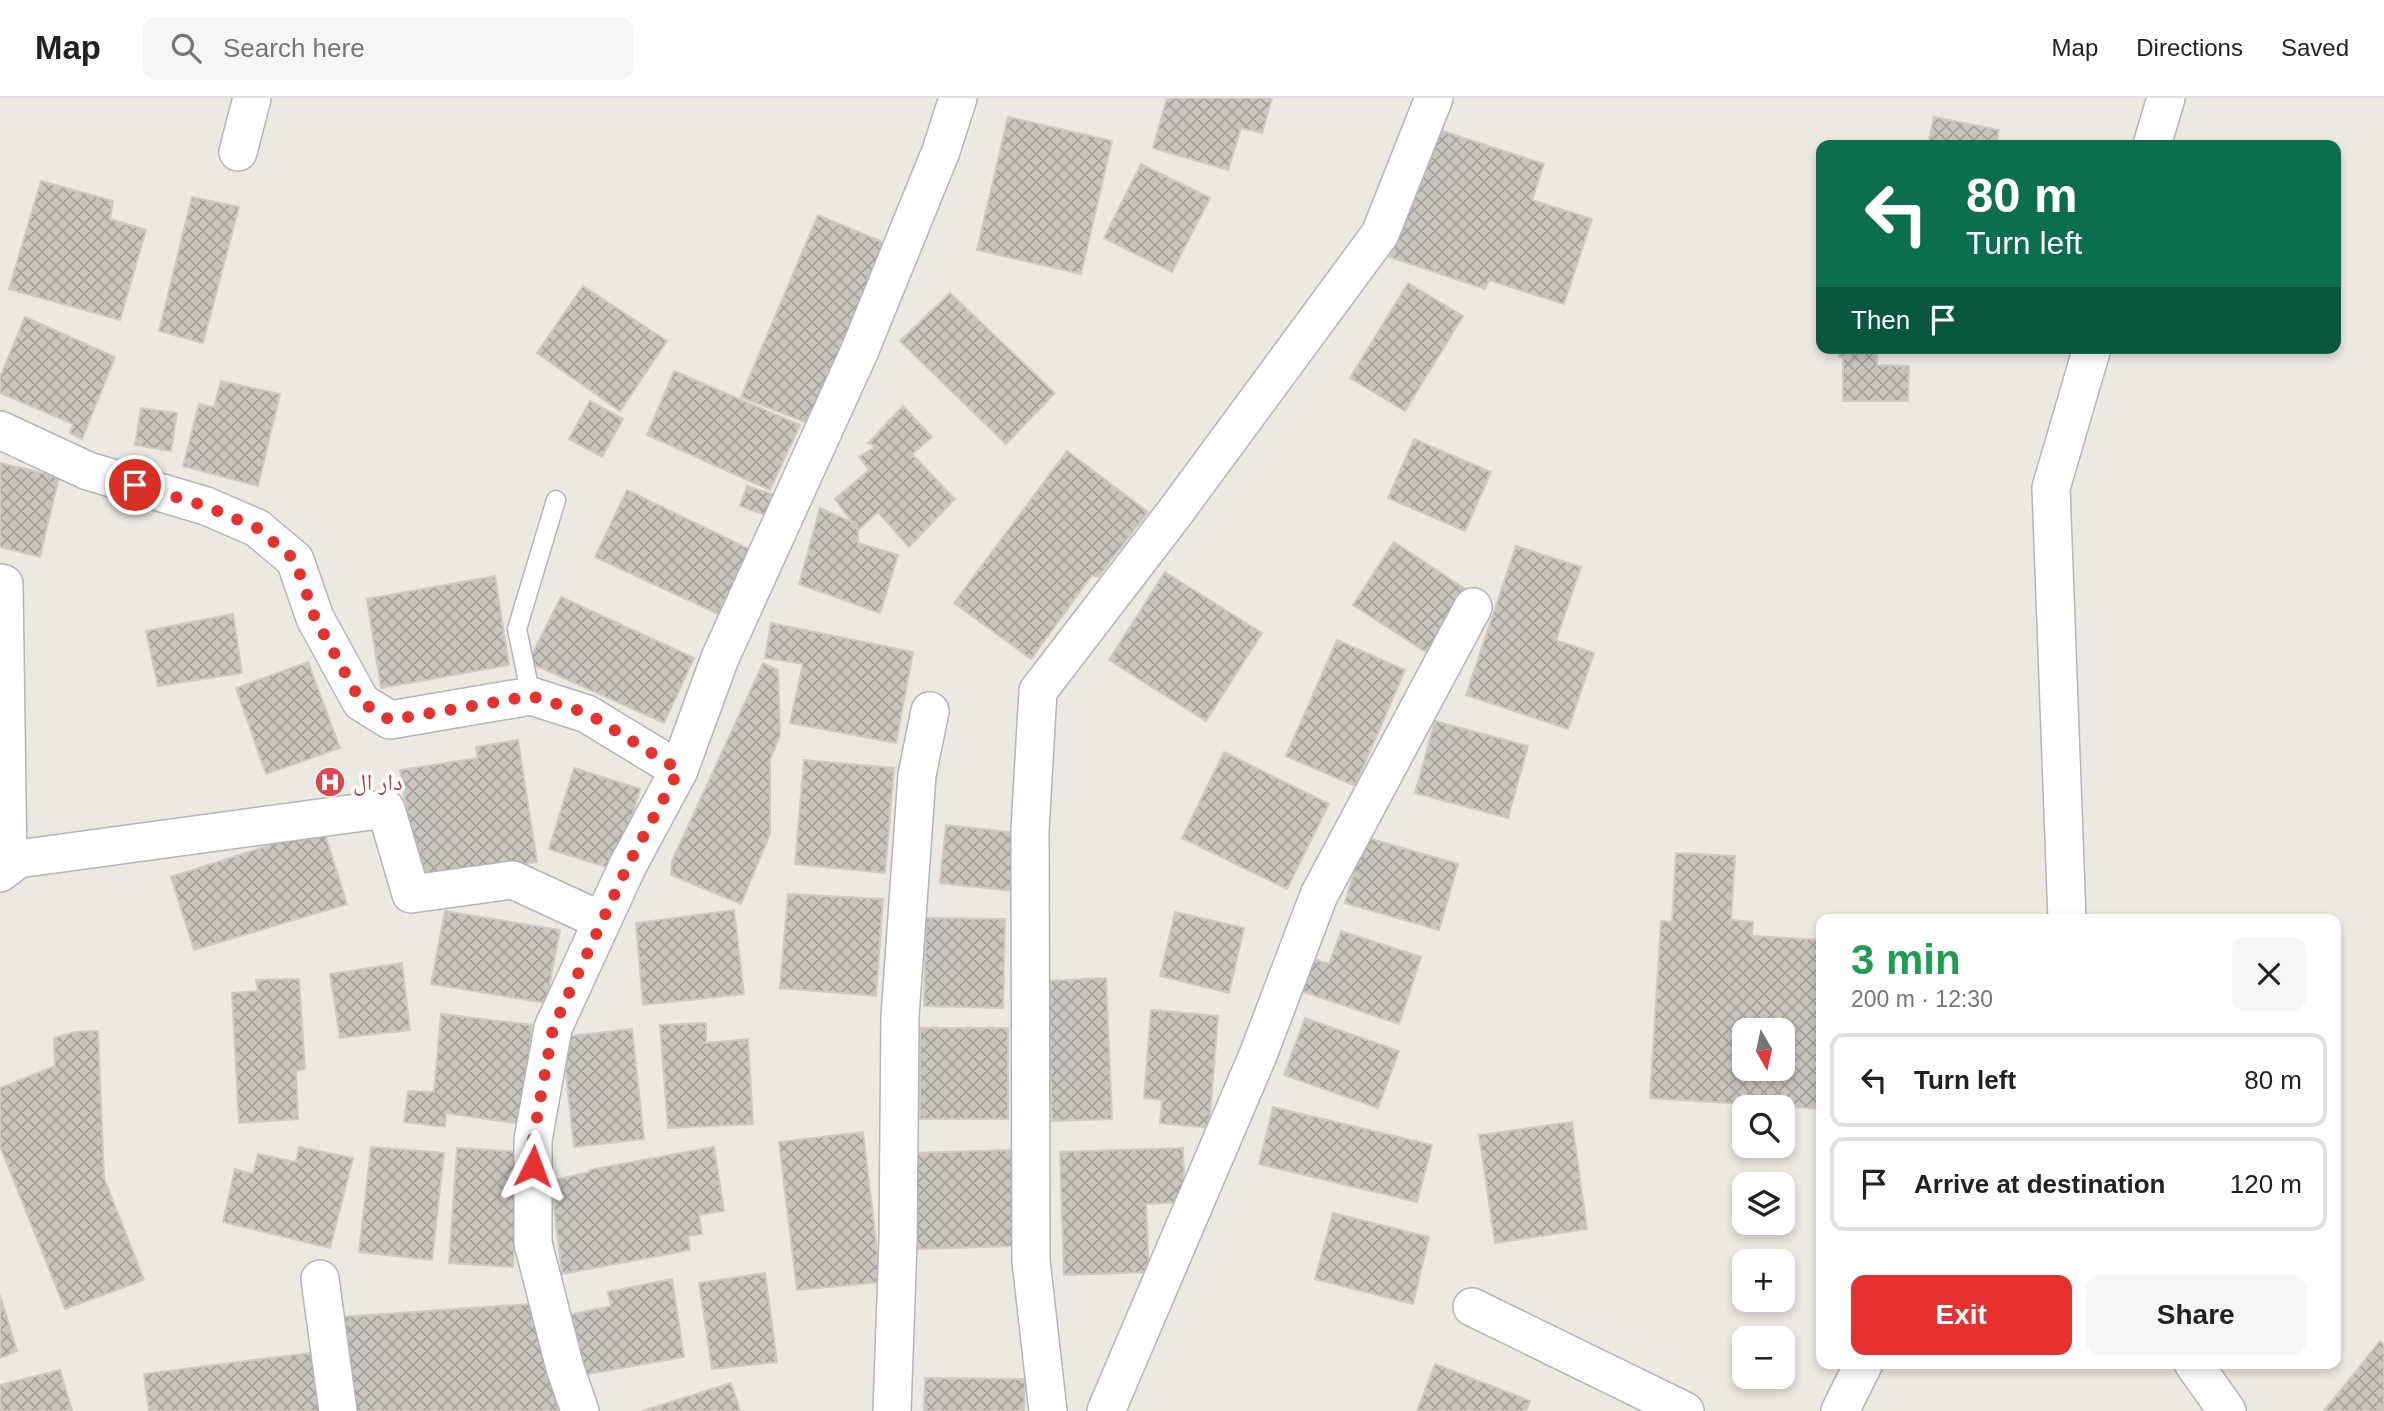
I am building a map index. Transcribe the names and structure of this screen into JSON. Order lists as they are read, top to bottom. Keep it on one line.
{"places":{"hospital":["دار ال"]},"north":"bottom","page":{"header":"Map","search":"Search here","nav":["Map","Directions","Saved"],"turn":["80 m","Turn left"],"then":"Then","heading":["3 min","200 m · 12:30"],"map_buttons":["+","−"],"list":[{"name":"Turn left","value":"80 m"},{"name":"Arrive at destination","value":"120 m"}],"buttons":["Exit","Share"]}}
